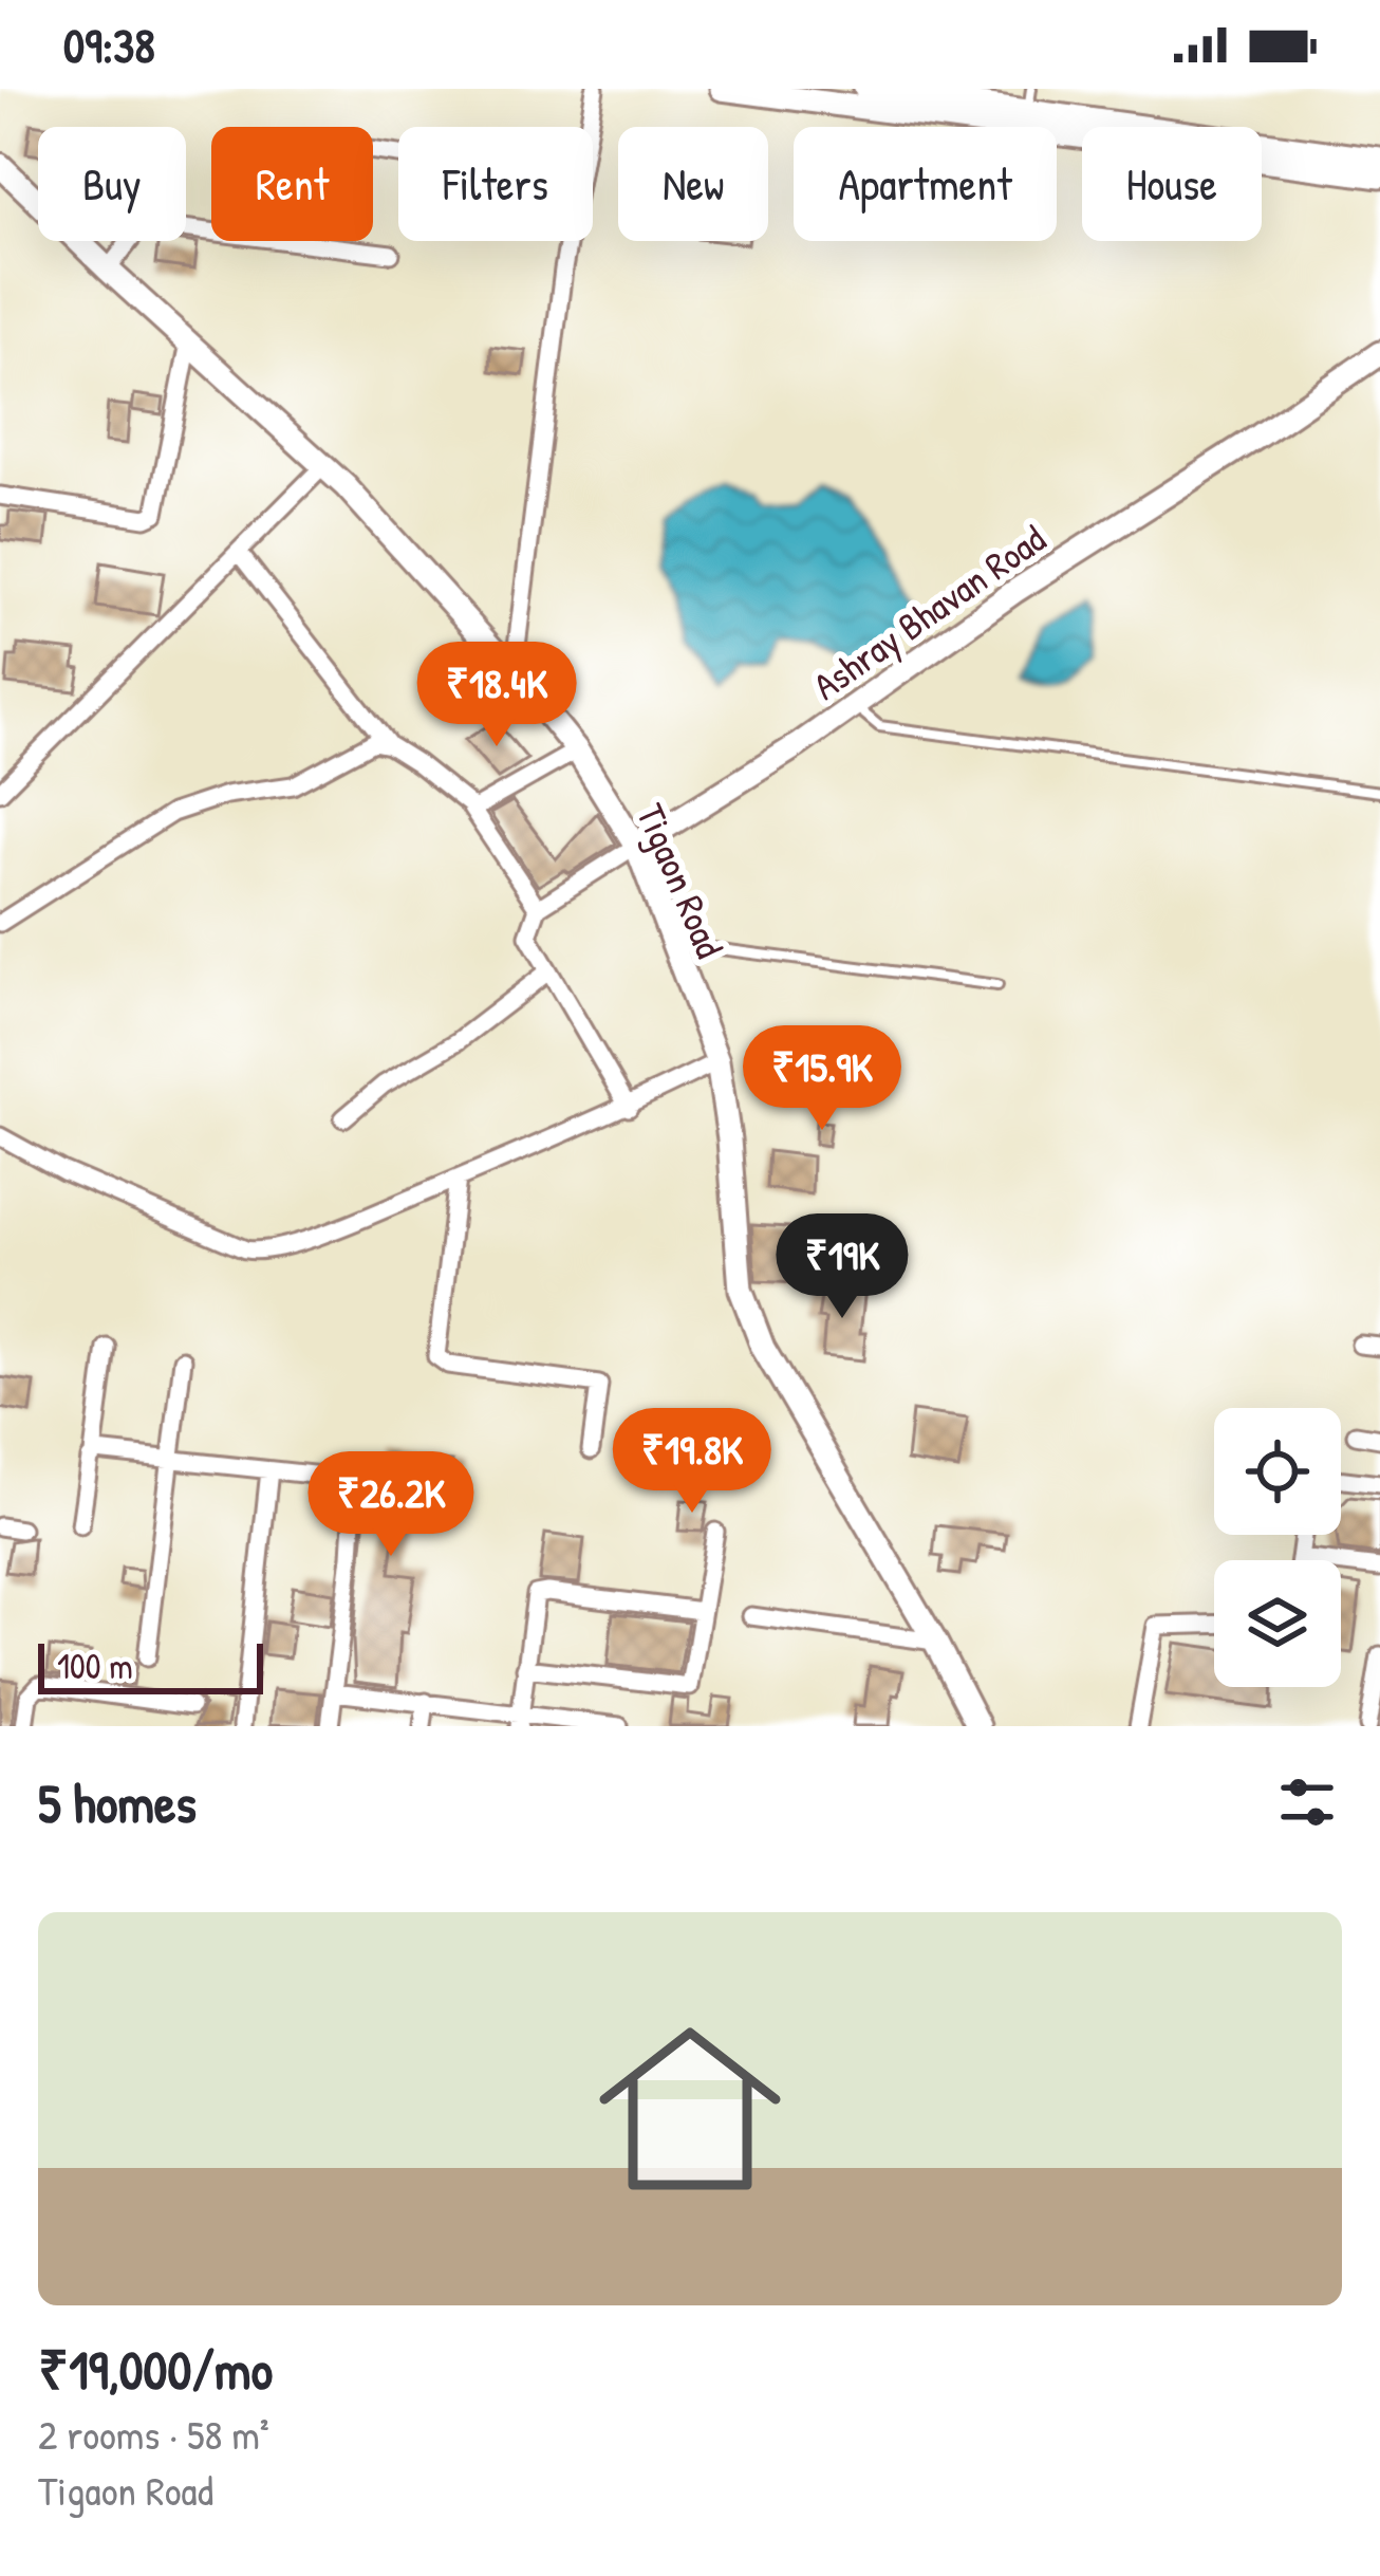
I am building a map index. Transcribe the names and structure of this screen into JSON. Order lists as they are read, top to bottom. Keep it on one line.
{"streets":{"street":["Ashray Bhavan Road","Tigaon Road"]},"crossings":[["Ashray Bhavan Road","Tigaon Road"]],"scale_bar":"100 m","page":{"status":"09:38","chip":["Buy","Rent","Filters","New","Apartment","House"],"price":["₹18.4K","₹15.9K","₹19K","₹19.8K","₹26.2K"],"scale":"100 m","heading":"5 homes","list":[{"name":"₹19,000/mo","note":"2 rooms · 58 m² · Tigaon Road"}]}}
